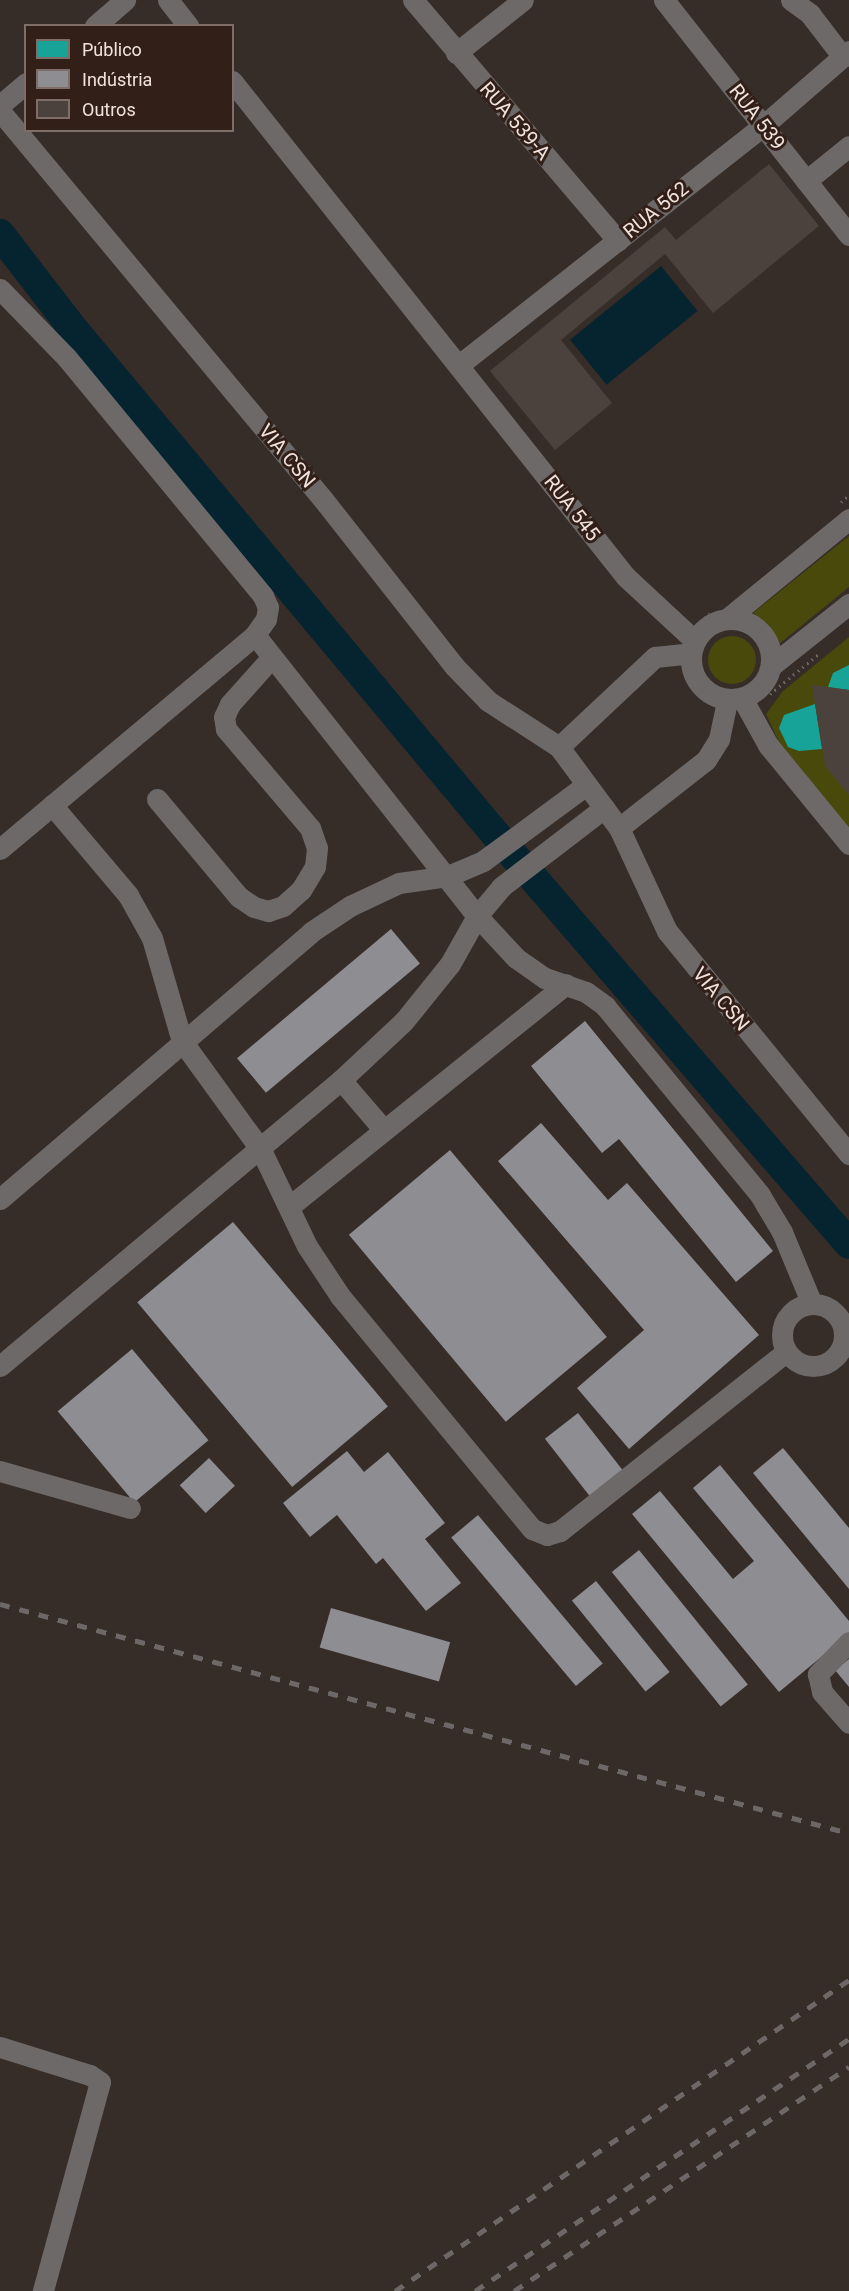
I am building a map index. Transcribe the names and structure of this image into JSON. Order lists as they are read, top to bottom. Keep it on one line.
{"streets":{"street":["RUA 539","RUA 539-A","RUA 562","VIA CSN","RUA 545"]},"crossings":[["RUA 539","RUA 562"],["RUA 539-A","RUA 562"],["RUA 562","RUA 545"]],"legend":["Público","Indústria","Outros"]}
